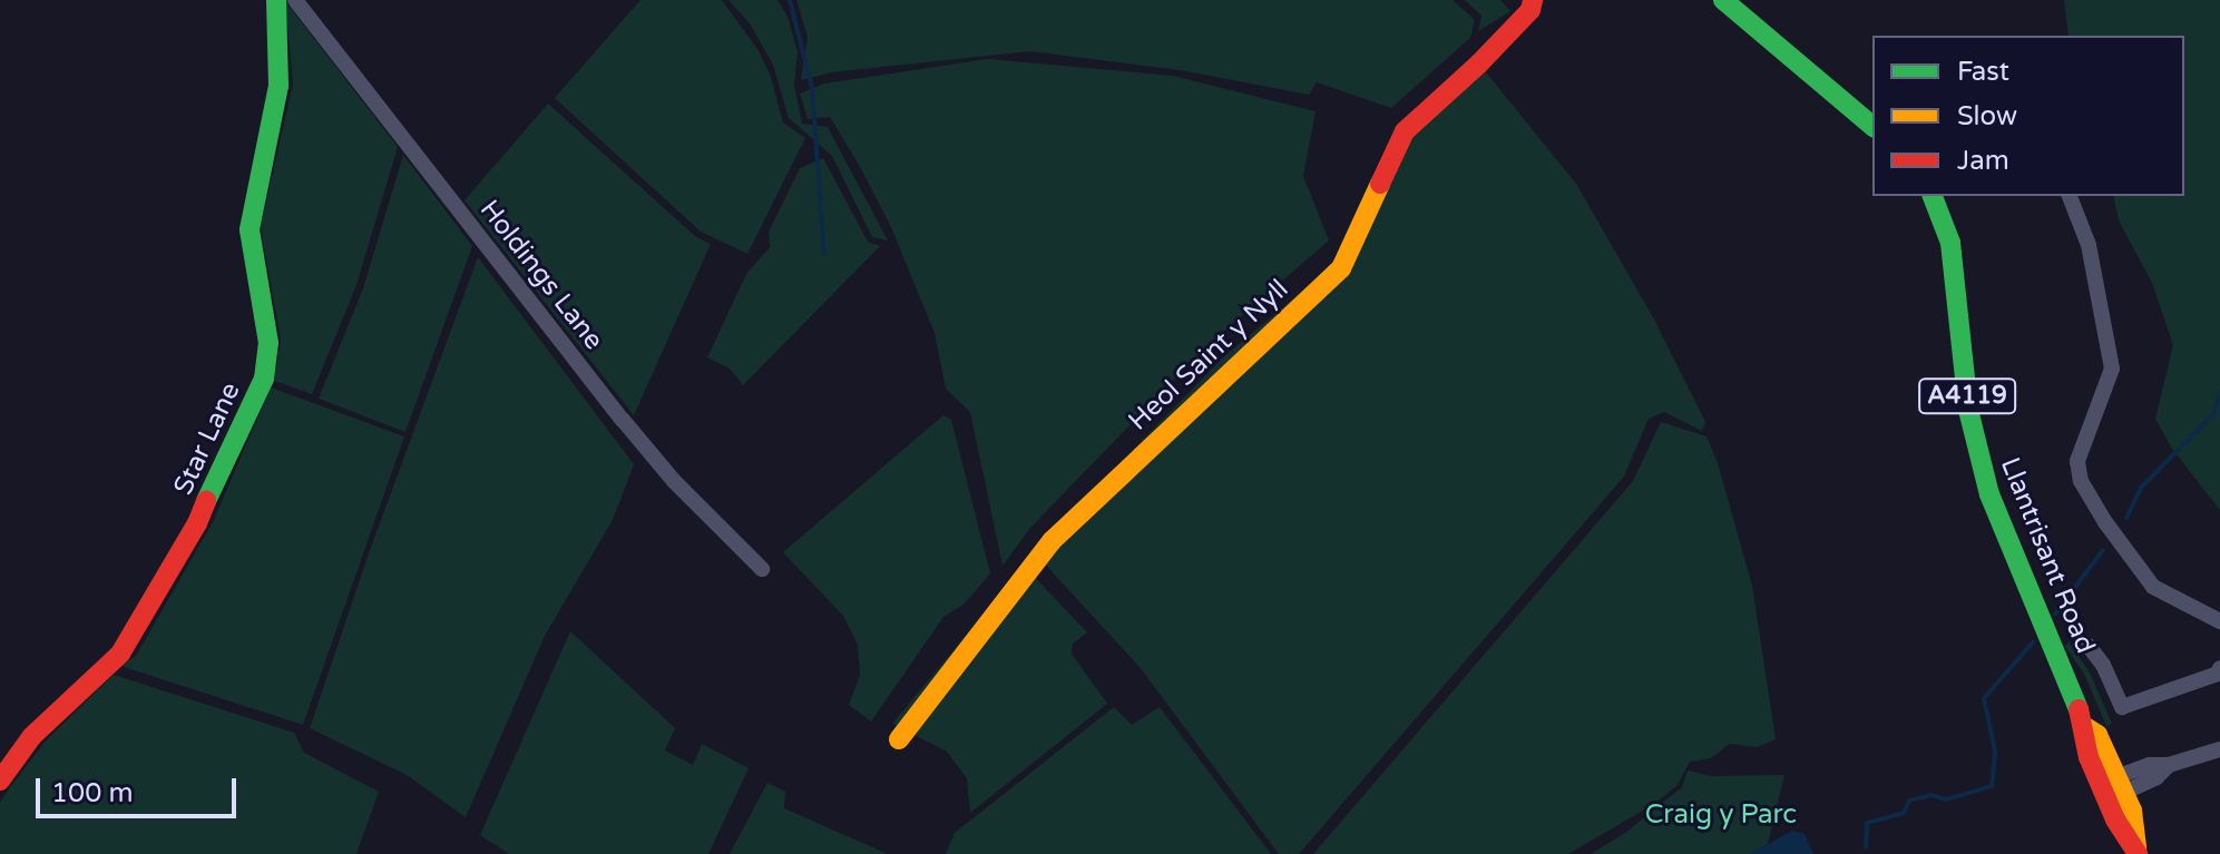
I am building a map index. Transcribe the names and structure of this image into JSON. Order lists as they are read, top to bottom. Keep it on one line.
{"streets":{"street":["Holdings Lane","Heol Saint y Nyll","A4119","Star Lane","Llantrisant Road"]},"parks":["Craig y Parc"],"legend":["Fast","Slow","Jam"],"scale_bar":"100 m"}
